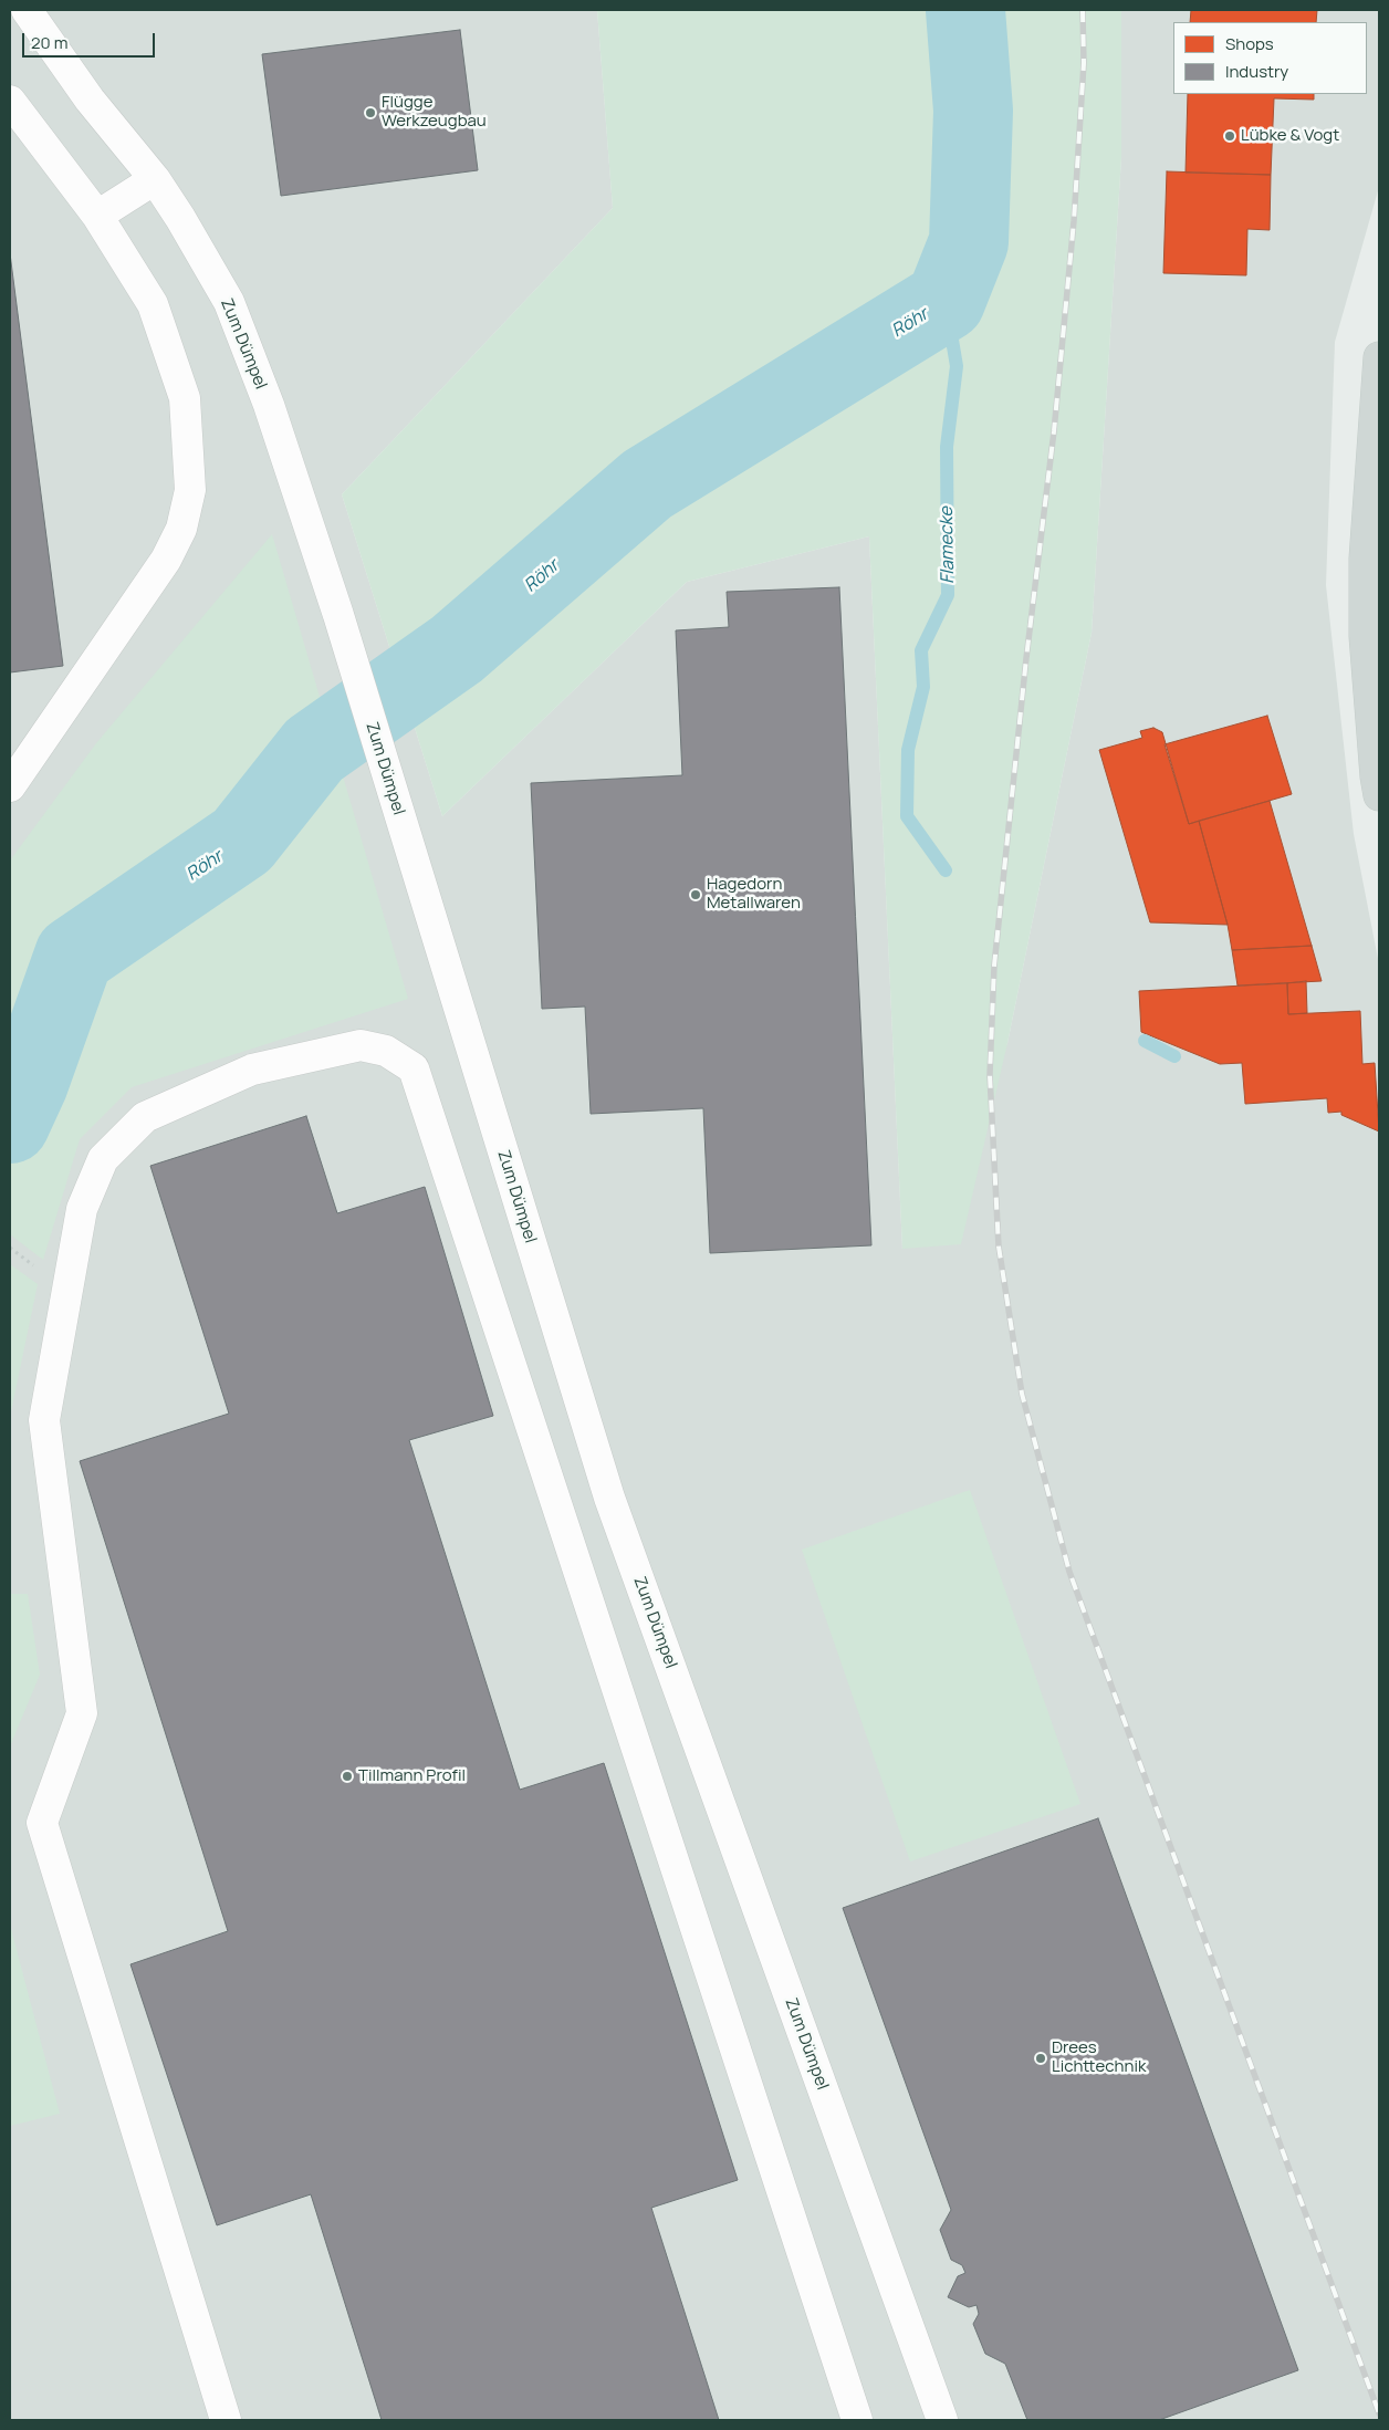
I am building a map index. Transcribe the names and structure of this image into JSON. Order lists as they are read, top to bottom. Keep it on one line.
{"streets":{"street":["Zum Dümpel"]},"water":["Röhr","Flamecke"],"places":["Flügge Werkzeugbau","Lübke & Vogt","Hagedorn Metallwaren","Tillmann Profil","Drees Lichttechnik"],"legend":["Shops","Industry"],"scale_bar":"20 m"}
